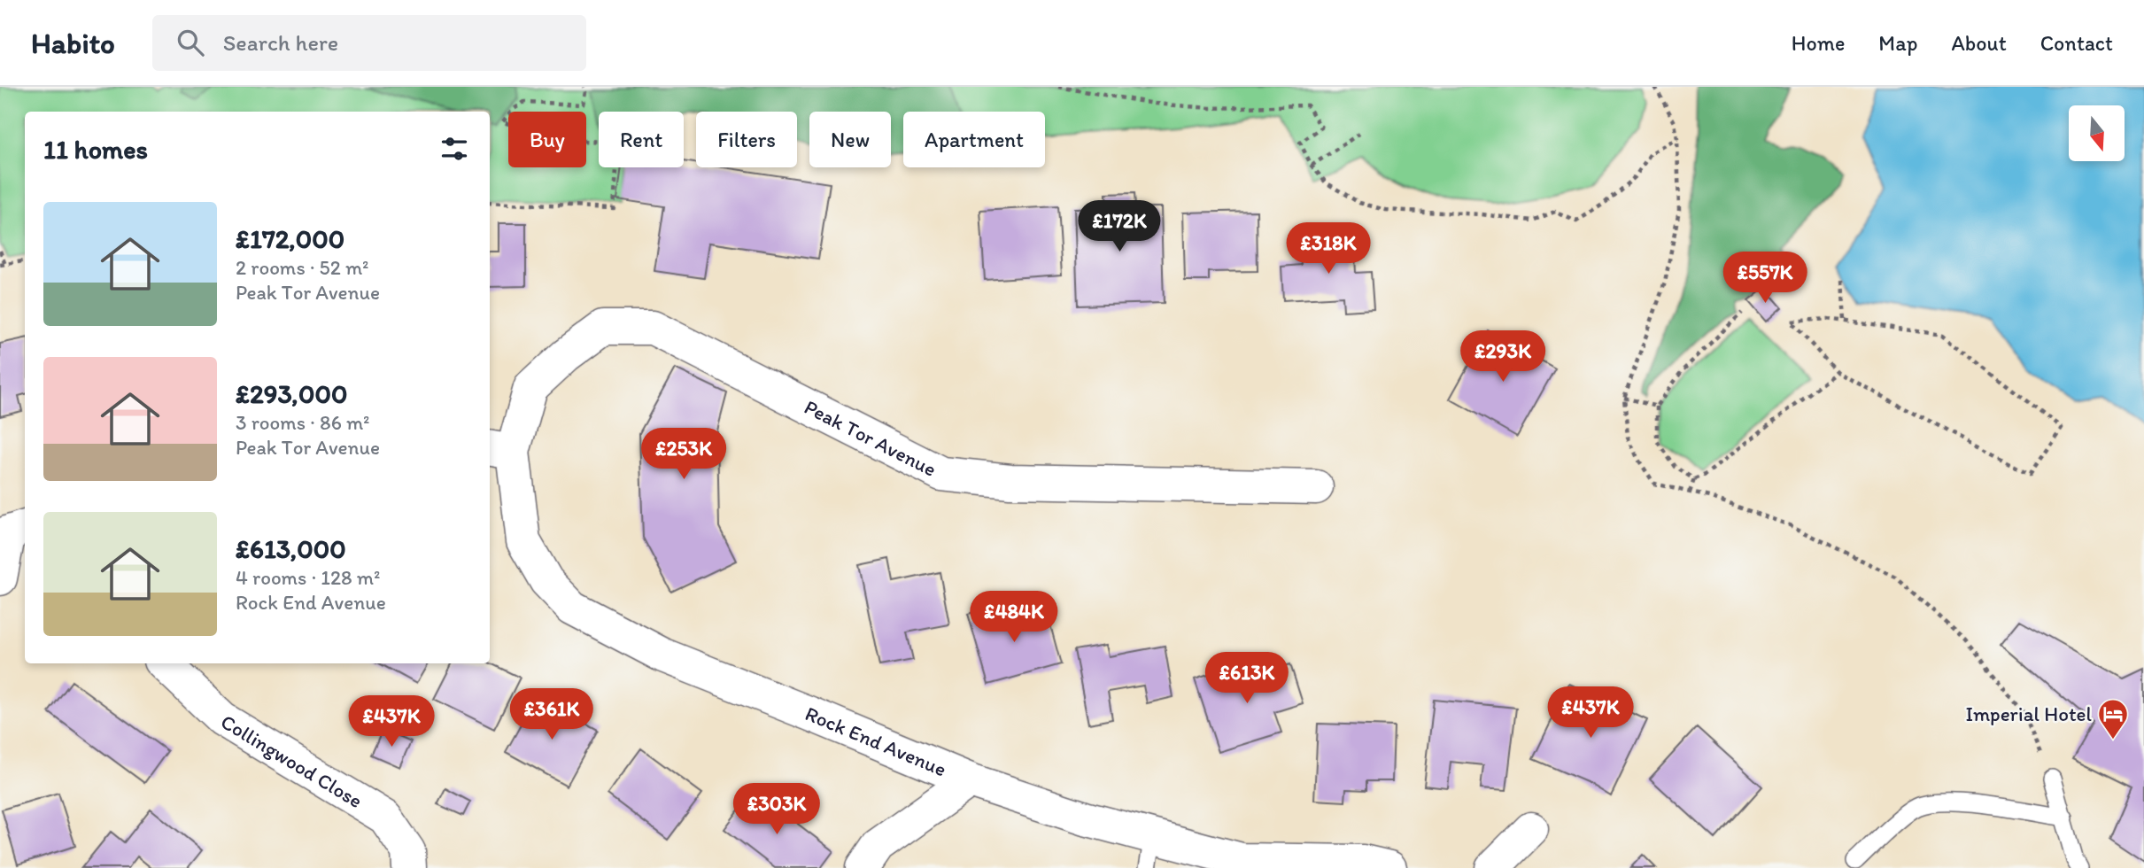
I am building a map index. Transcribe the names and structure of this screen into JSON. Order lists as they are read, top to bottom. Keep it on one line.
{"streets":{"street":["Peak Tor Avenue","Rock End Avenue","Collingwood Close"]},"crossings":[["Peak Tor Avenue","Rock End Avenue"]],"places":{"hotel":["Imperial Hotel"]},"north":"bottom","page":{"header":"Habito","search":"Search here","nav":["Home","Map","About","Contact"],"chip":["Buy","Rent","Filters","New","Apartment"],"heading":"11 homes","list":[{"name":"£172,000","note":"2 rooms · 52 m² · Peak Tor Avenue"},{"name":"£293,000","note":"3 rooms · 86 m² · Peak Tor Avenue"},{"name":"£613,000","note":"4 rooms · 128 m² · Rock End Avenue"}],"price":["£172K","£318K","£557K","£293K","£253K","£484K","£613K","£437K","£361K","£437K","£303K"]}}
